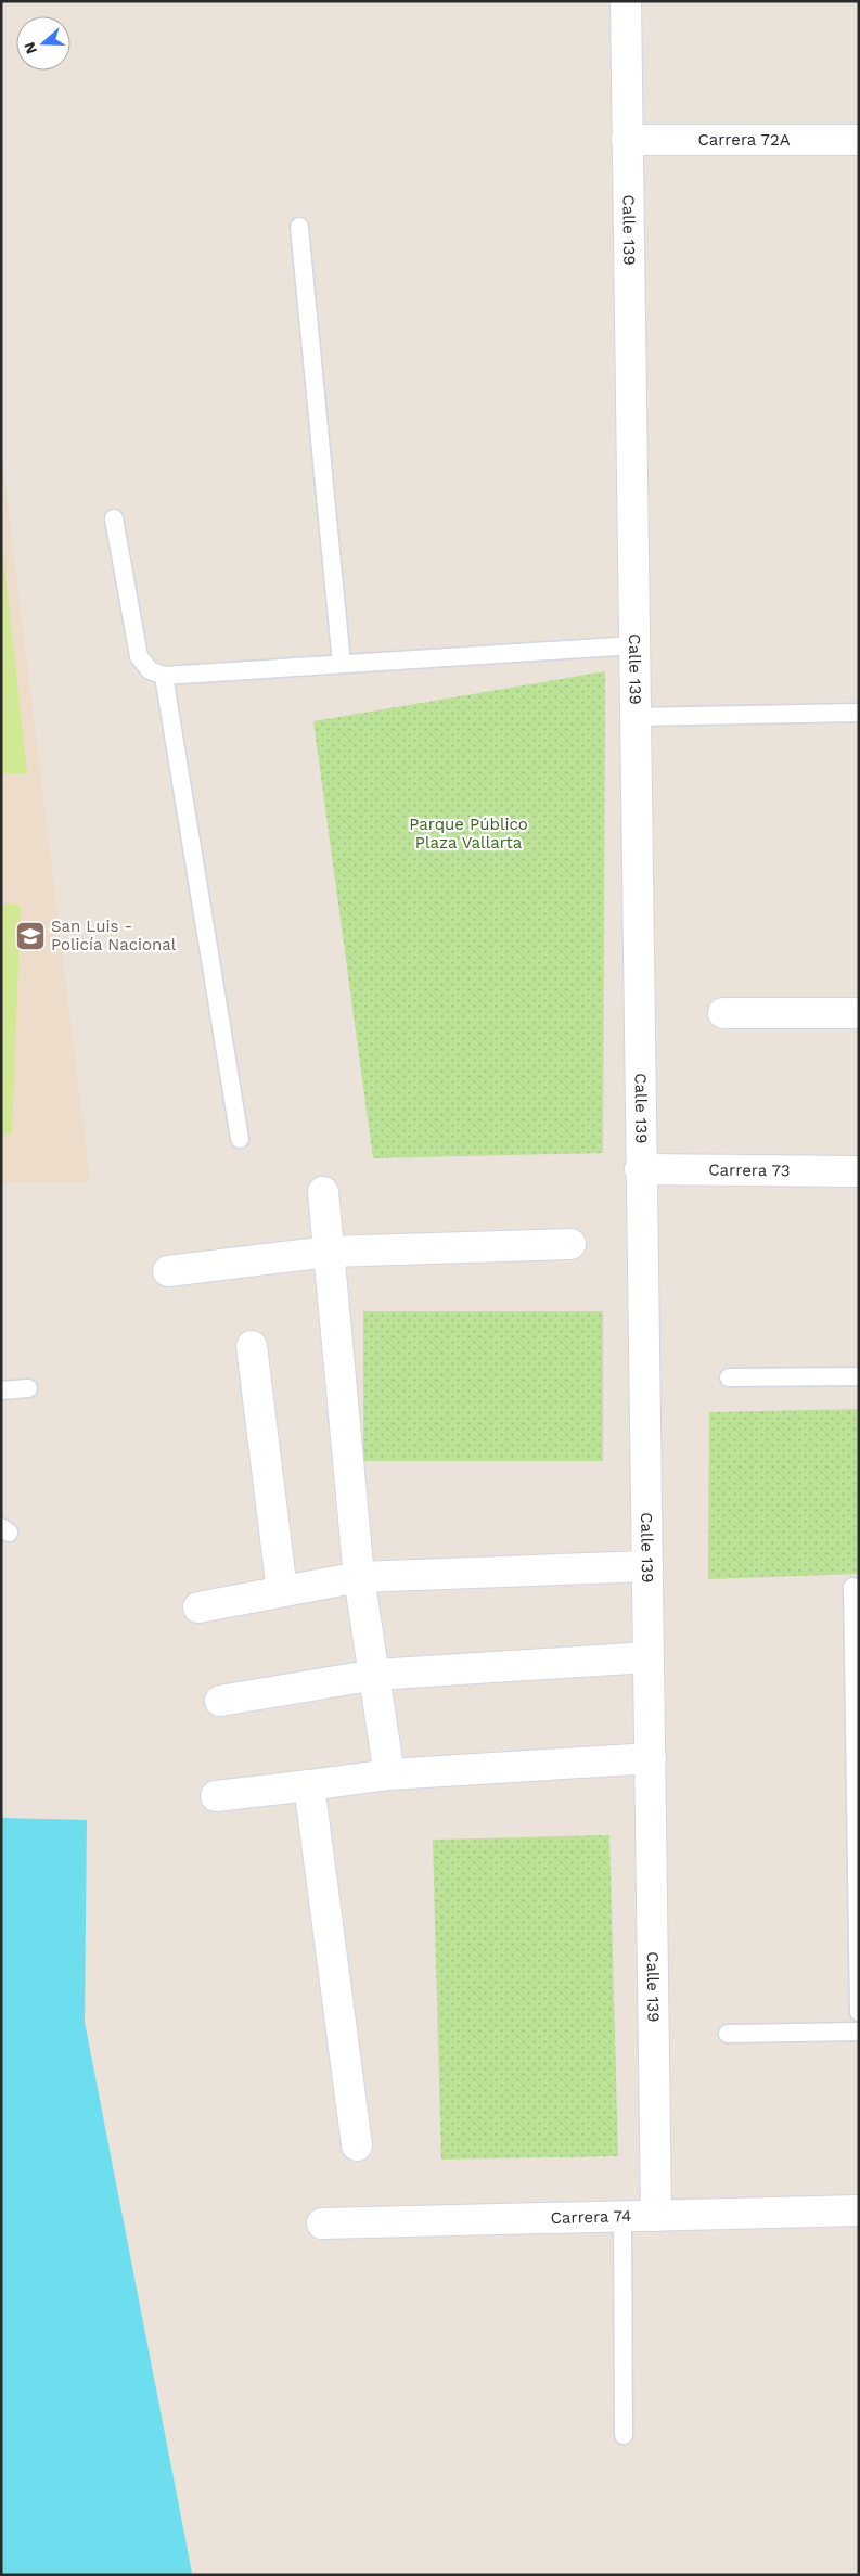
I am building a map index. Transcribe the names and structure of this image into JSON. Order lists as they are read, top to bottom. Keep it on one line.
{"streets":{"street":["Carrera 72A","Calle 139","Carrera 73","Carrera 74"]},"crossings":[["Carrera 72A","Calle 139"],["Calle 139","Carrera 73"],["Calle 139","Carrera 74"]],"parks":["Parque Público Plaza Vallarta"],"places":{"school or university":["San Luis - Policía Nacional"]},"north":"left"}
